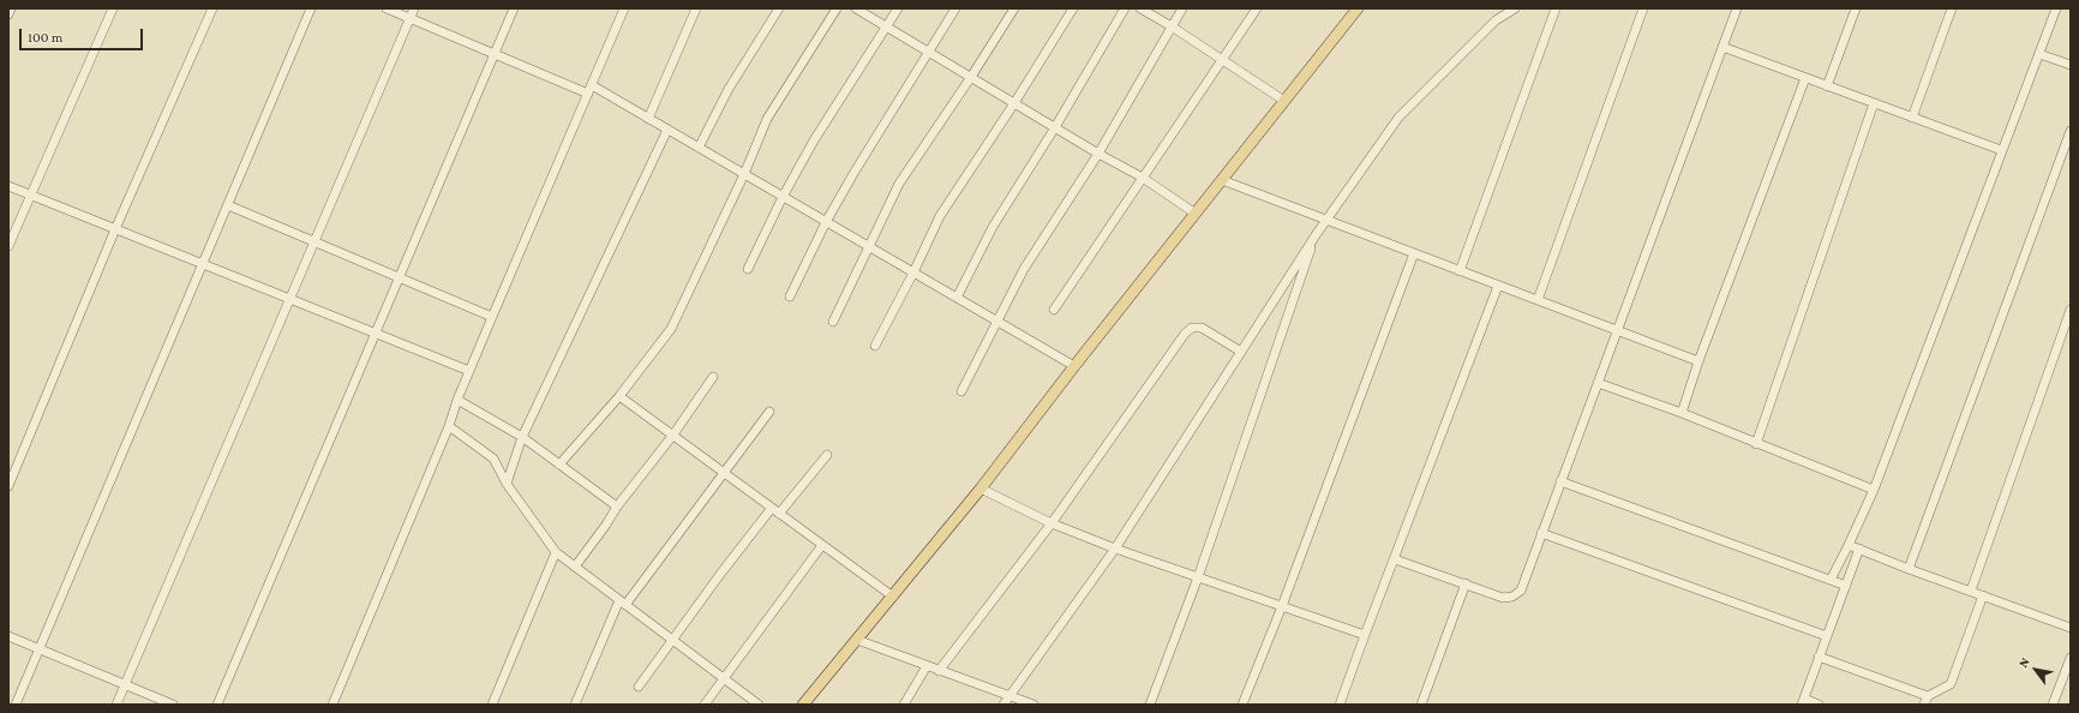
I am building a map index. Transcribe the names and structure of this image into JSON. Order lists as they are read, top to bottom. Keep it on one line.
{"scale_bar":"100 m","north":"top left"}
